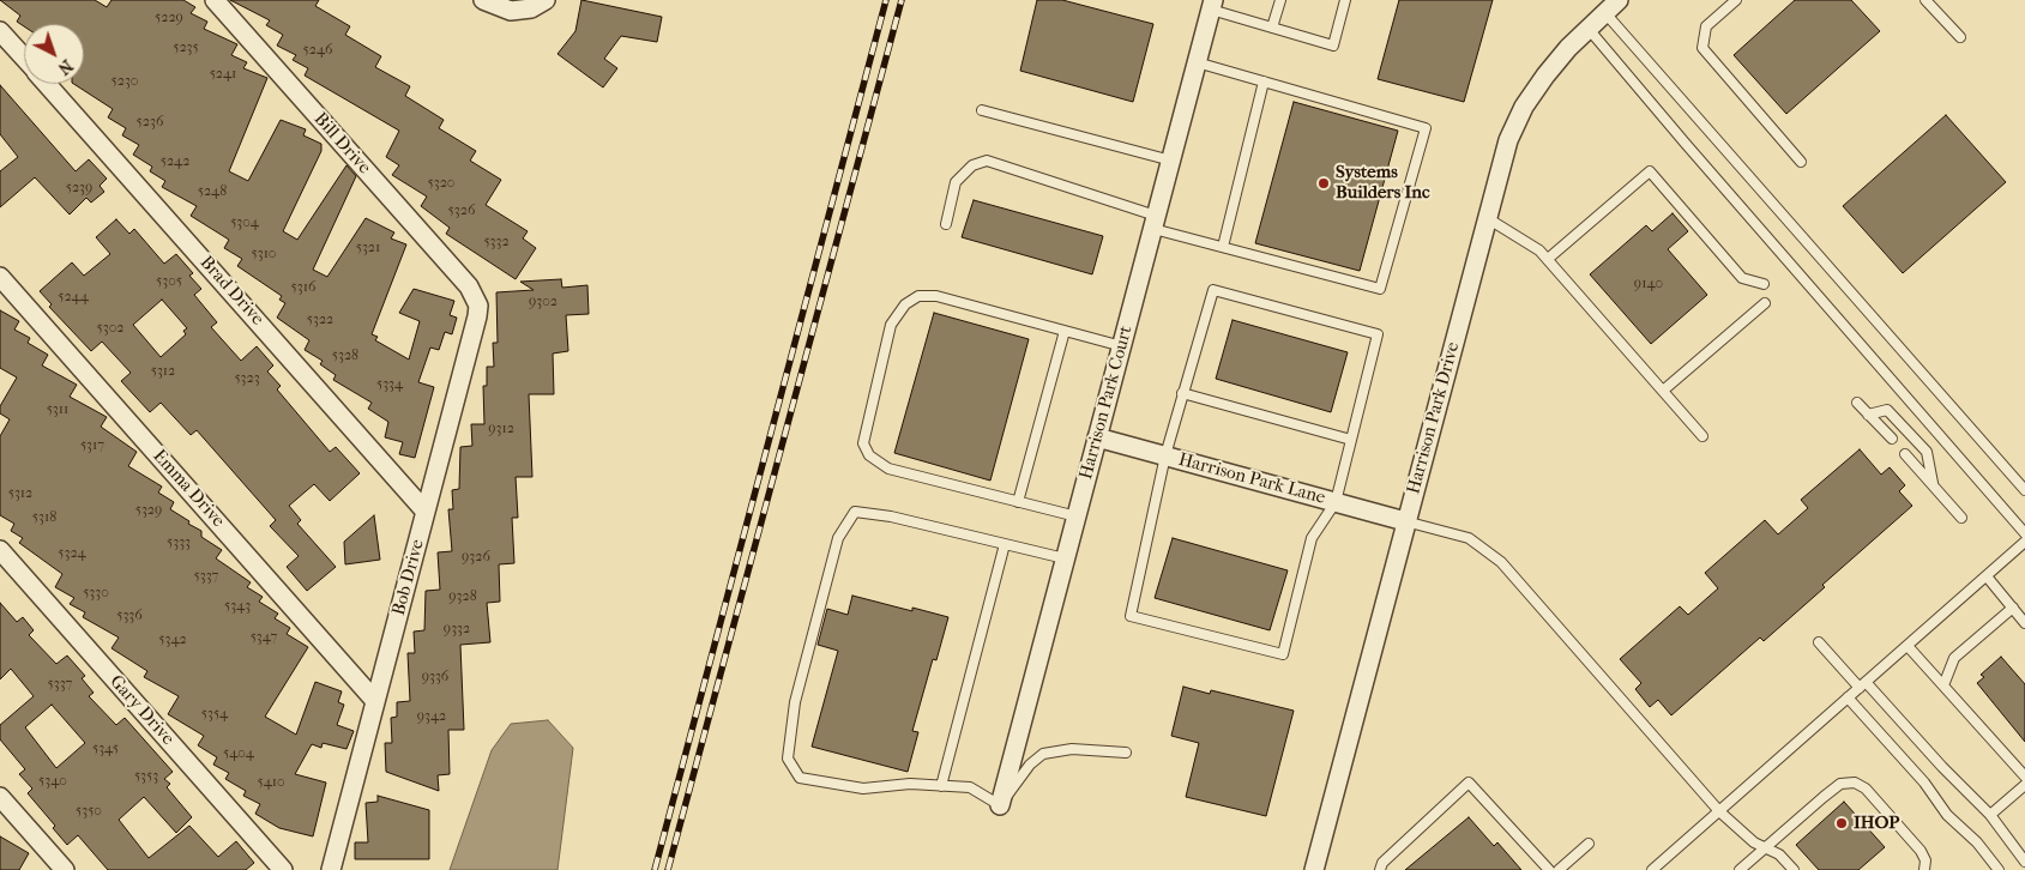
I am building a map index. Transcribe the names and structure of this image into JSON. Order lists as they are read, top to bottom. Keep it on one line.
{"streets":{"street":["Bill Drive","Brad Drive","Harrison Park Court","Harrison Park Drive","Harrison Park Lane","Emma Drive","Bob Drive","Gary Drive"]},"crossings":[["Bill Drive","Bob Drive"],["Brad Drive","Bob Drive"],["Harrison Park Court","Harrison Park Lane"],["Harrison Park Drive","Harrison Park Lane"],["Emma Drive","Bob Drive"]],"places":["Systems Builders Inc","IHOP"],"house_numbers":["5229","5235","5246","5241","5230","5236","5242","5320","5239","5248","5326","5304","5332","5321","5310","5305","9140","5316","5244","9302","5322","5302","5328","5312","5323","5334","5311","9312","5317","5312","5329","5318","5333","5324","9326","5337","5330","9328","5343","5336","9332","5347","5342","9336","5337","5354","9342","5345","5404","5353","5340","5410","5350"],"north":"bottom right"}
